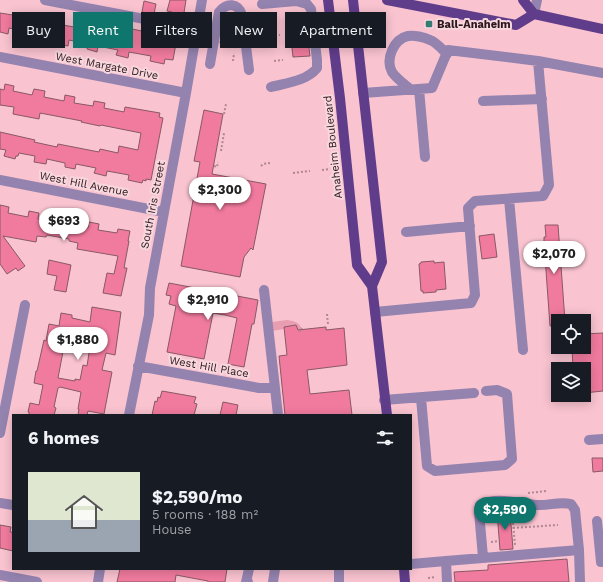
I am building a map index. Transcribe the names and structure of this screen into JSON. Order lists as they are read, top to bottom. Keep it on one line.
{"streets":{"main road":["Anaheim Boulevard"],"street":["West Margate Drive","West Hill Avenue","South Iris Street","West Hill Place"]},"crossings":[["West Margate Drive","South Iris Street"],["West Hill Avenue","South Iris Street"],["South Iris Street","West Hill Place"]],"places":{"transit":["Ball-Anaheim"]},"page":{"chip":["Buy","Rent","Filters","New","Apartment"],"price":["$2,300","$693","$2,070","$2,910","$1,880","$2,590"],"heading":"6 homes","list":[{"name":"$2,590/mo","note":"5 rooms · 188 m² · House"}]}}
